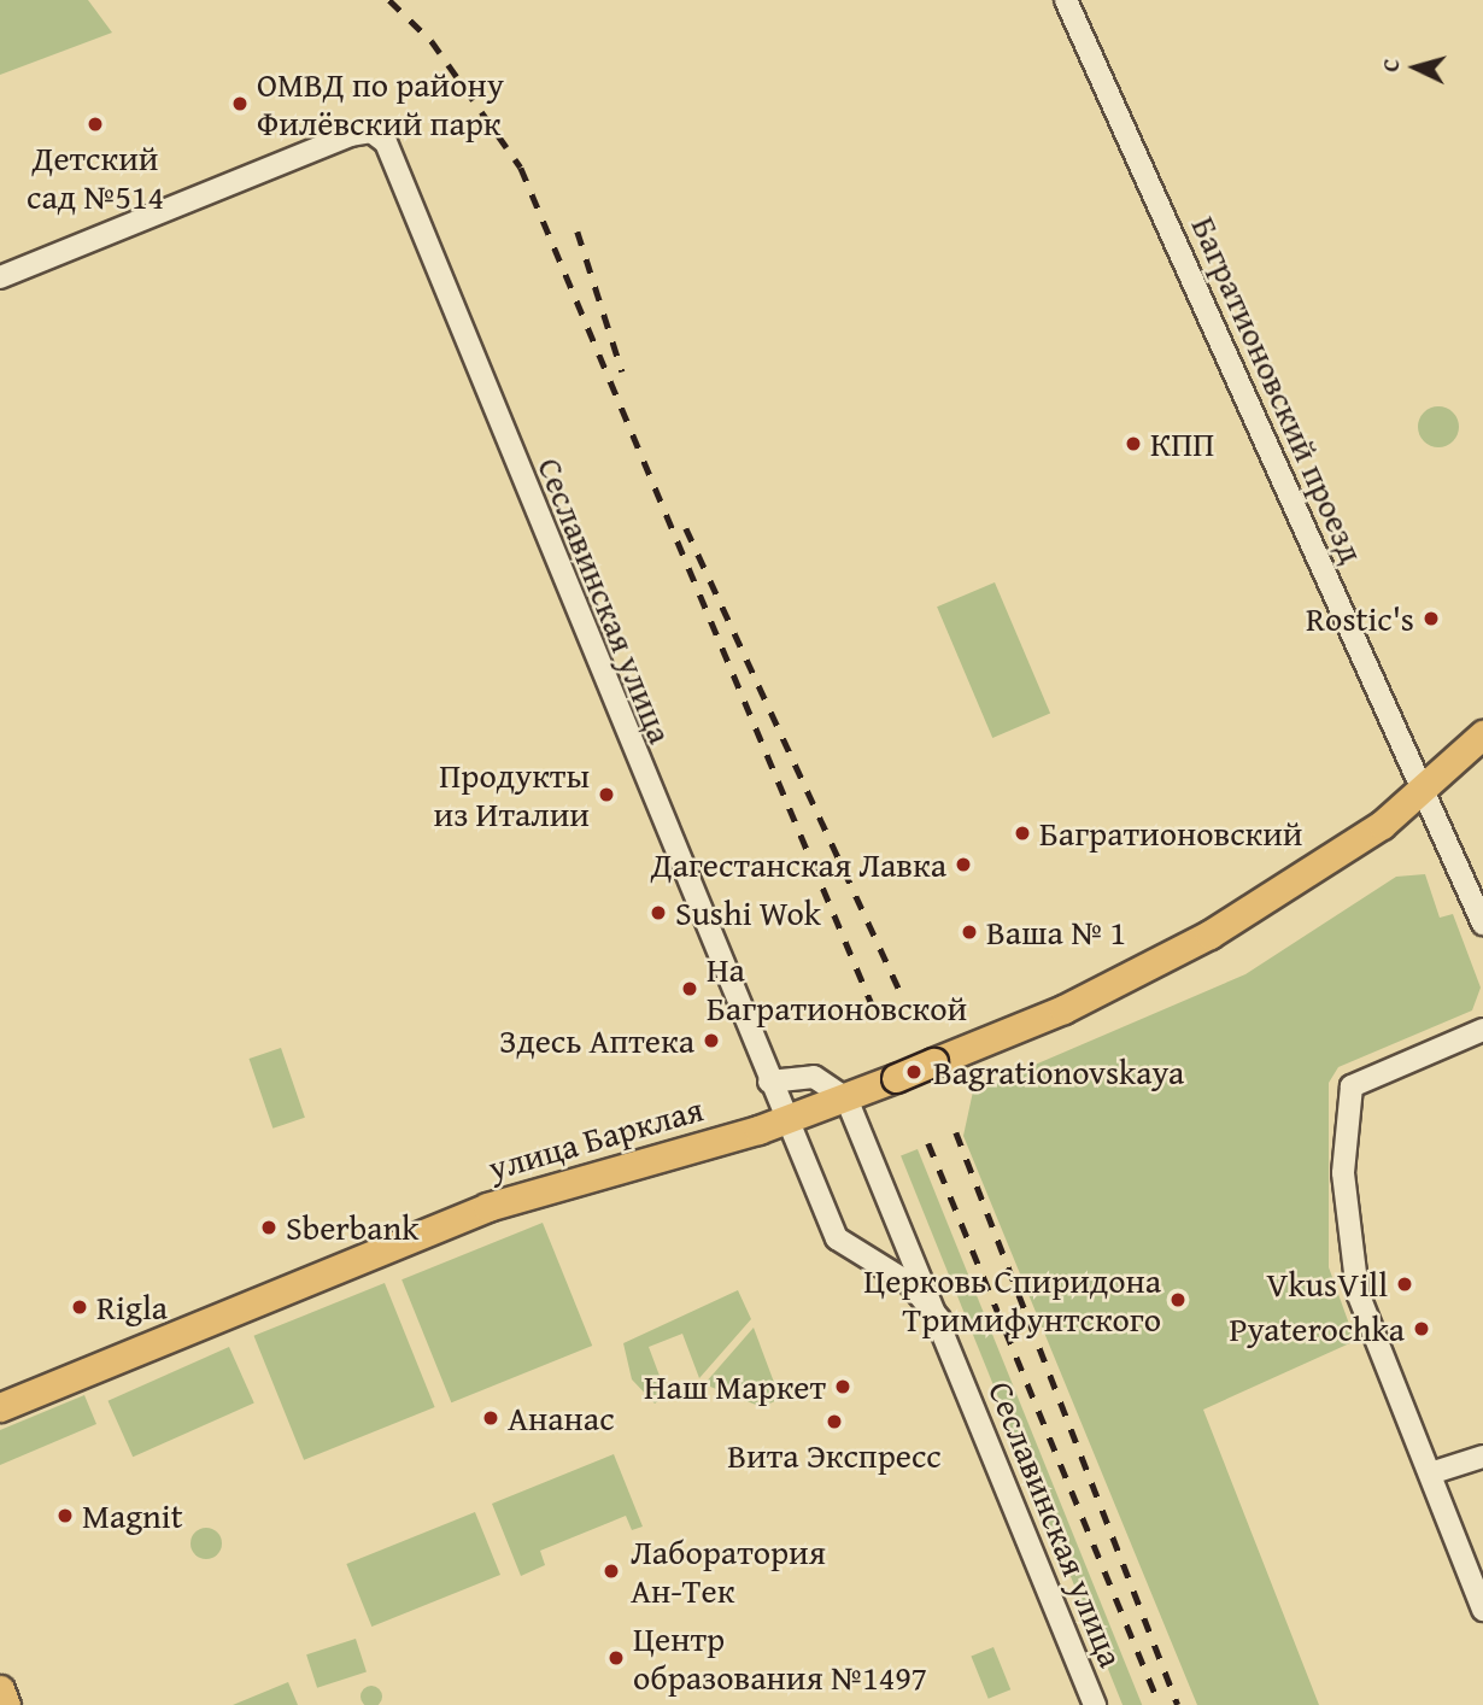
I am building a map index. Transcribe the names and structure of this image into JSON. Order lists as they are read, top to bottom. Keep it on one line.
{"streets":{"main road":["улица Барклая"],"street":["Багратионовский проезд","Сеславинская улица"]},"crossings":[["Багратионовский проезд","улица Барклая"],["Сеславинская улица","улица Барклая"]],"places":["ОМВД по району Филёвский парк","Детский сад №514","КПП","Rostic's","Продукты из Италии","Багратионовский","Дагестанская Лавка","Sushi Wok","Ваша № 1","На Багратионовской","Здесь Аптека","Bagrationovskaya","Sberbank","VkusVill","Церковь Спиридона Тримифунтского","Rigla","Pyaterochka","Наш Маркет","Ананас","Вита Экспресс","Magnit","Лаборатория Ан-Тек","Центр образования №1497"],"north":"left"}
